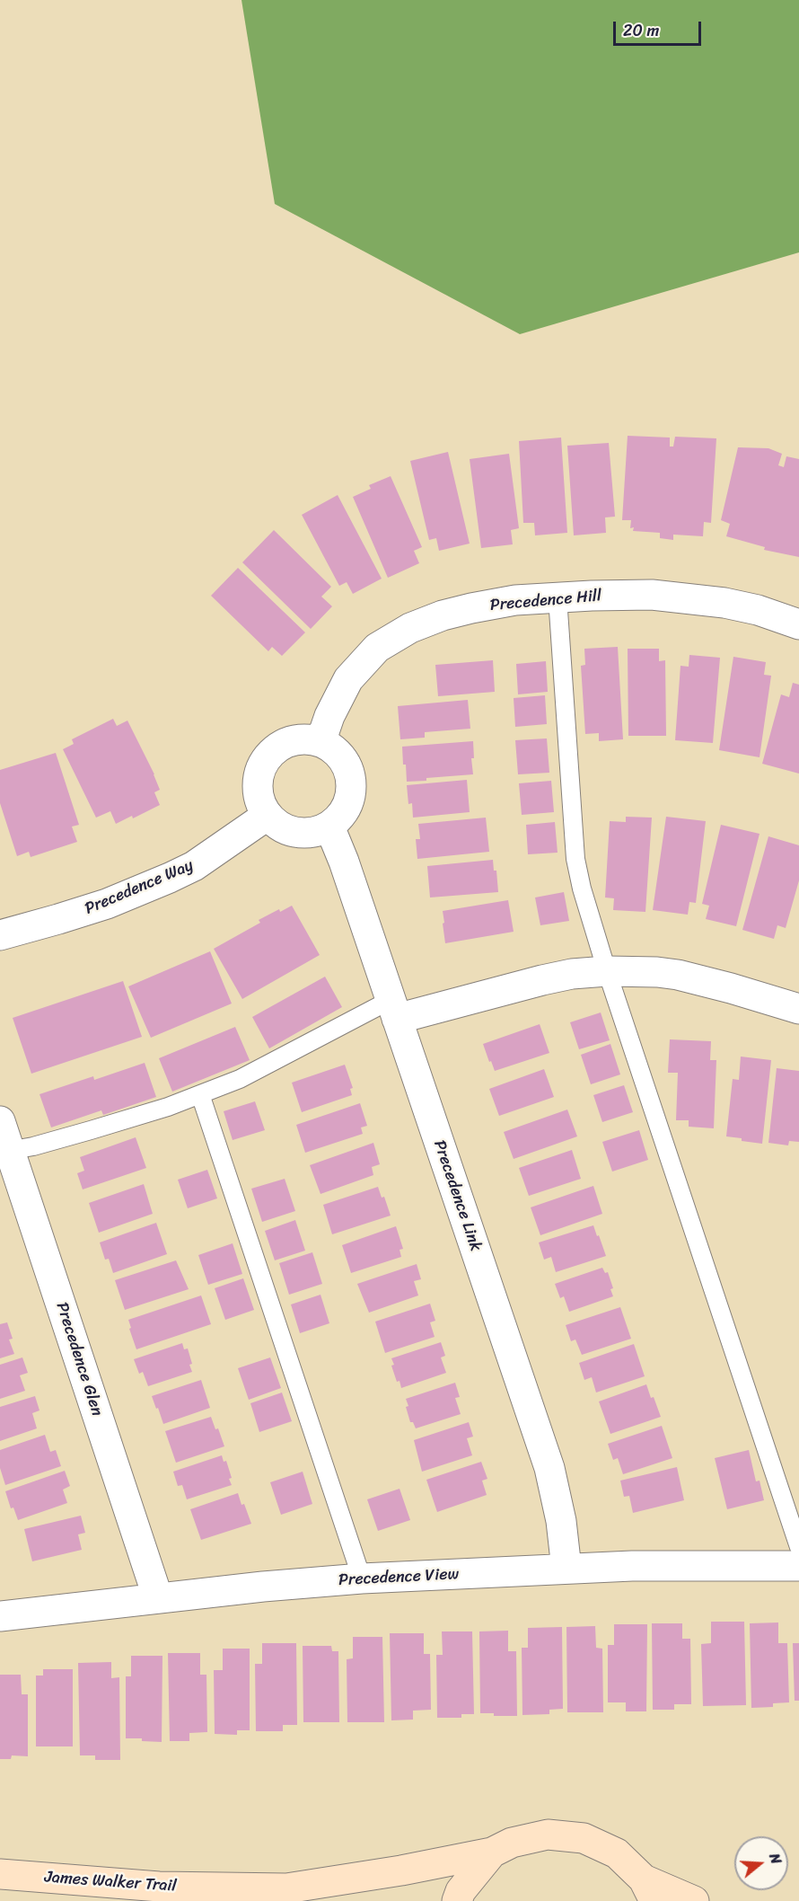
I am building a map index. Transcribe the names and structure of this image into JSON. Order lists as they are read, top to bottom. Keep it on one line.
{"streets":{"main road":["James Walker Trail"],"street":["Precedence Hill","Precedence Way","Precedence Link","Precedence Glen","Precedence View"]},"crossings":[["Precedence Hill","Precedence Way"],["Precedence Hill","Precedence Link"],["Precedence Way","Precedence Link"],["Precedence Link","Precedence View"],["Precedence Glen","Precedence View"]],"scale_bar":"20 m","north":"right"}
